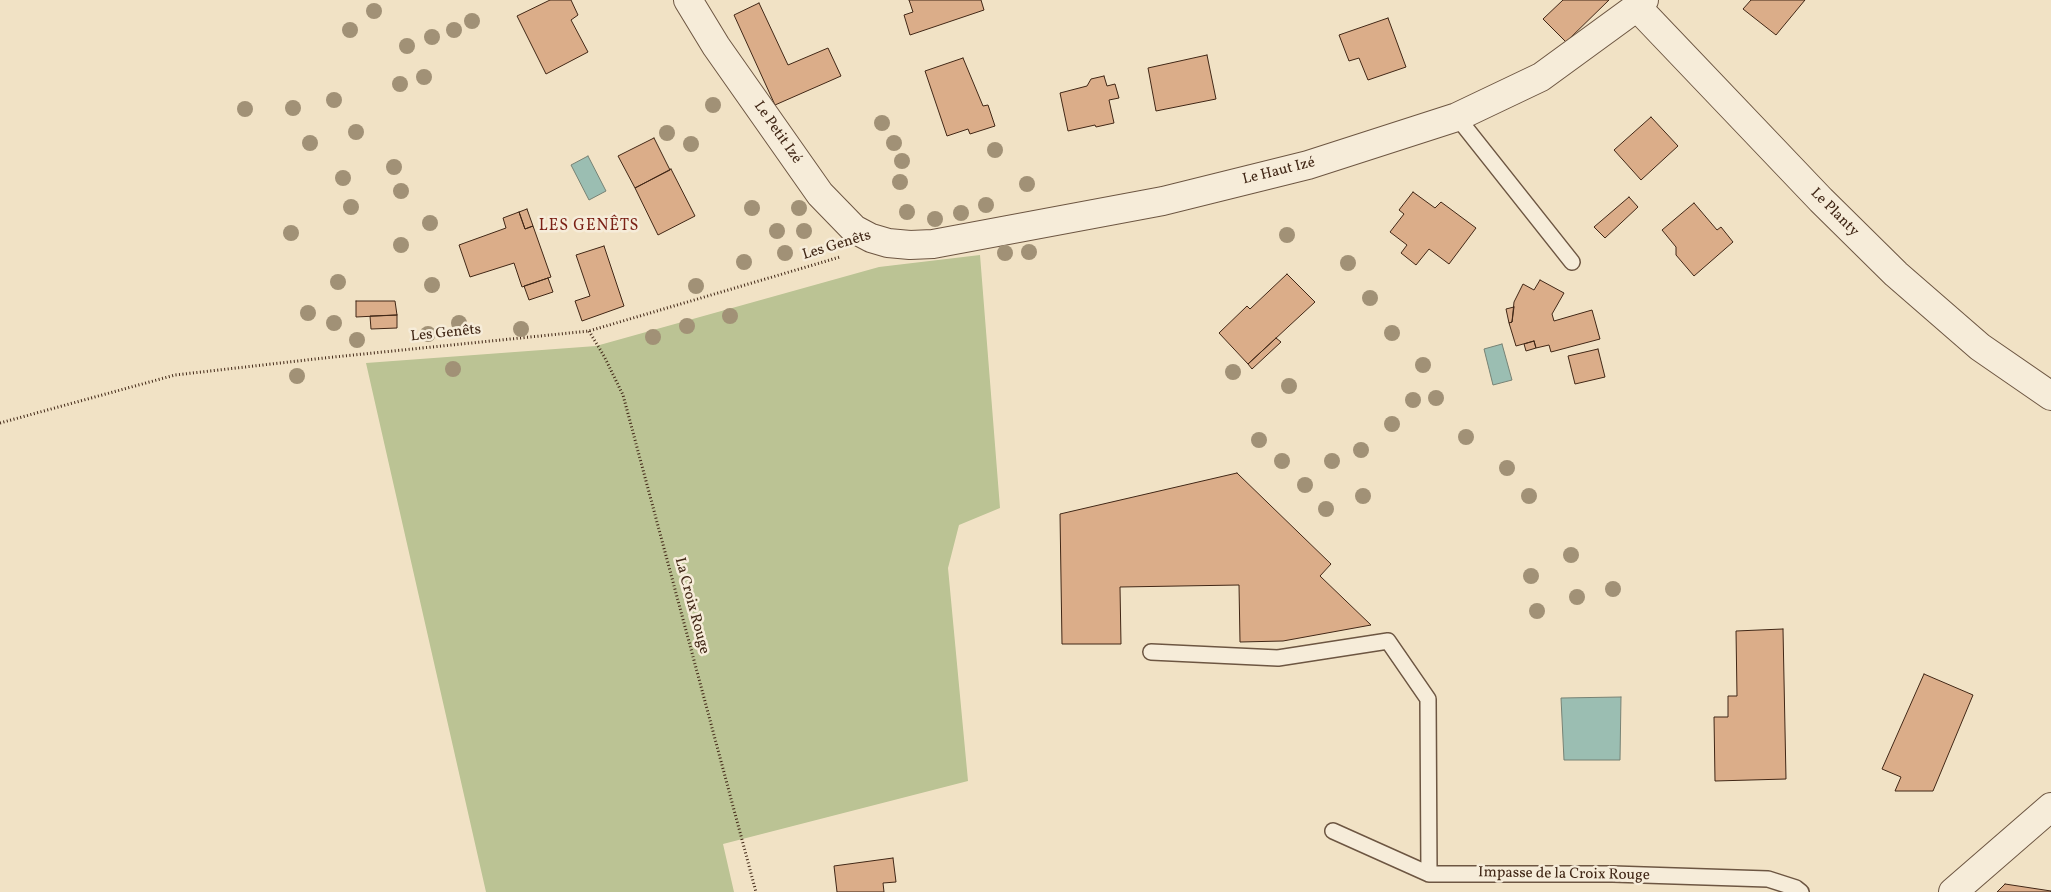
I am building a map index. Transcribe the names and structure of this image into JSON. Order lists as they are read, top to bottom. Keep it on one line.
{"streets":{"street":["Le Petit Izé","Le Haut Izé","Le Planty"],"lane":["Impasse de la Croix Rouge"],"path":["Les Genêts","La Croix Rouge"]},"crossings":[["Le Petit Izé","Le Haut Izé"],["Le Haut Izé","Le Planty"],["Les Genêts","La Croix Rouge"]],"districts":["LES GENÊTS"]}
